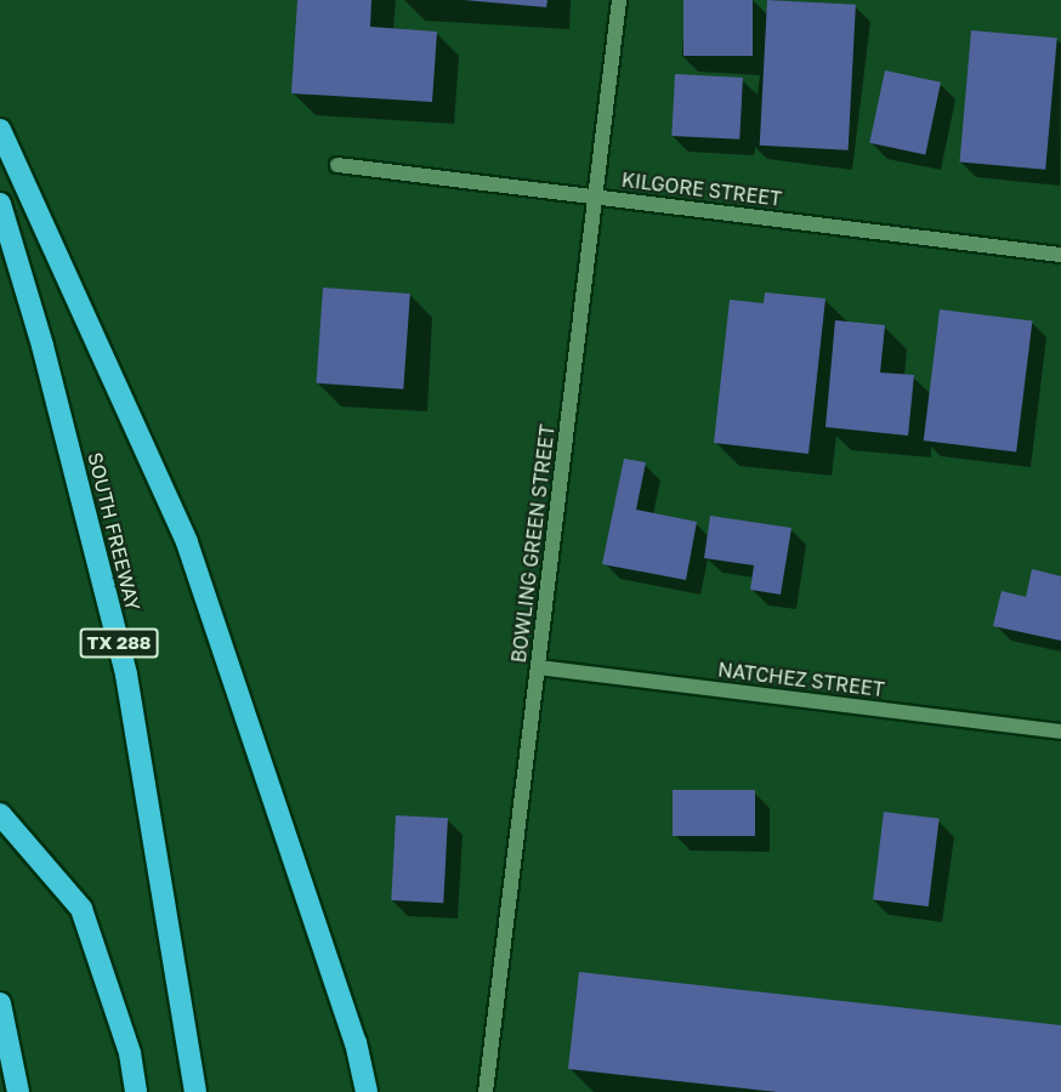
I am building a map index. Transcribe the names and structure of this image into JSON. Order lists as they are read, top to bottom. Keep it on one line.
{"streets":{"highway":["SOUTH FREEWAY","TX 288"],"street":["KILGORE STREET","BOWLING GREEN STREET","NATCHEZ STREET"]},"crossings":[["KILGORE STREET","BOWLING GREEN STREET"],["BOWLING GREEN STREET","NATCHEZ STREET"]]}
